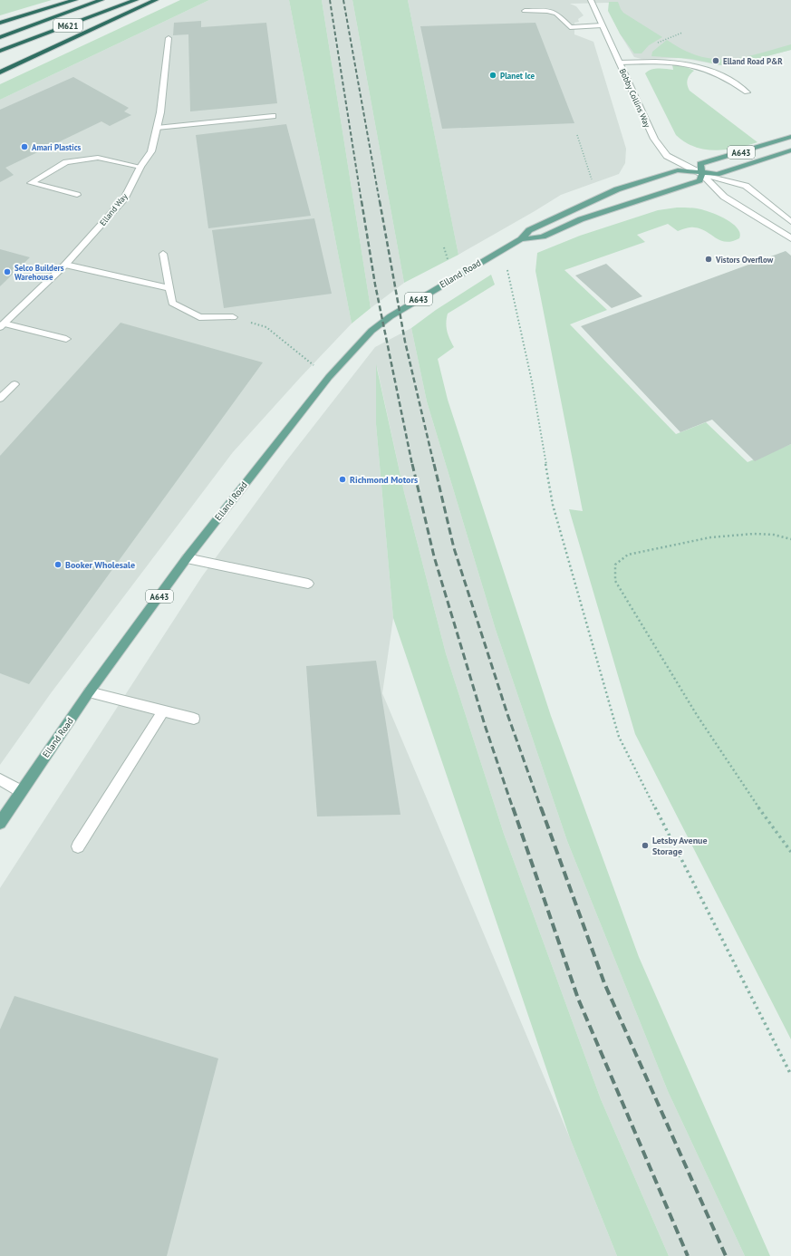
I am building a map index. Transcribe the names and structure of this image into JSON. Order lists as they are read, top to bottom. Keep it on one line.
{"streets":{"highway":["M621"],"main road":["A643","Elland Road"],"street":["Bobby Collins Way","Elland Way"]},"crossings":[["Bobby Collins Way","Elland Road"]],"places":["Elland Road P&R","Planet Ice","Amari Plastics","Vistors Overflow","Selco Builders Warehouse","Richmond Motors","Booker Wholesale","Letsby Avenue Storage"]}
